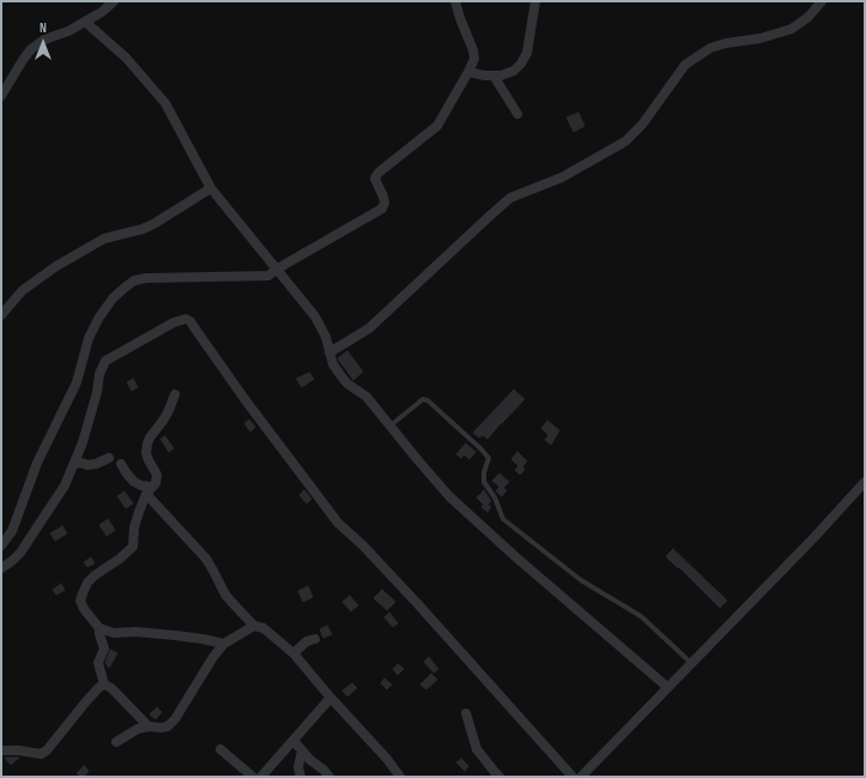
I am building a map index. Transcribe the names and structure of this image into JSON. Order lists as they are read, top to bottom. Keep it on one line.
{"north":"top"}
